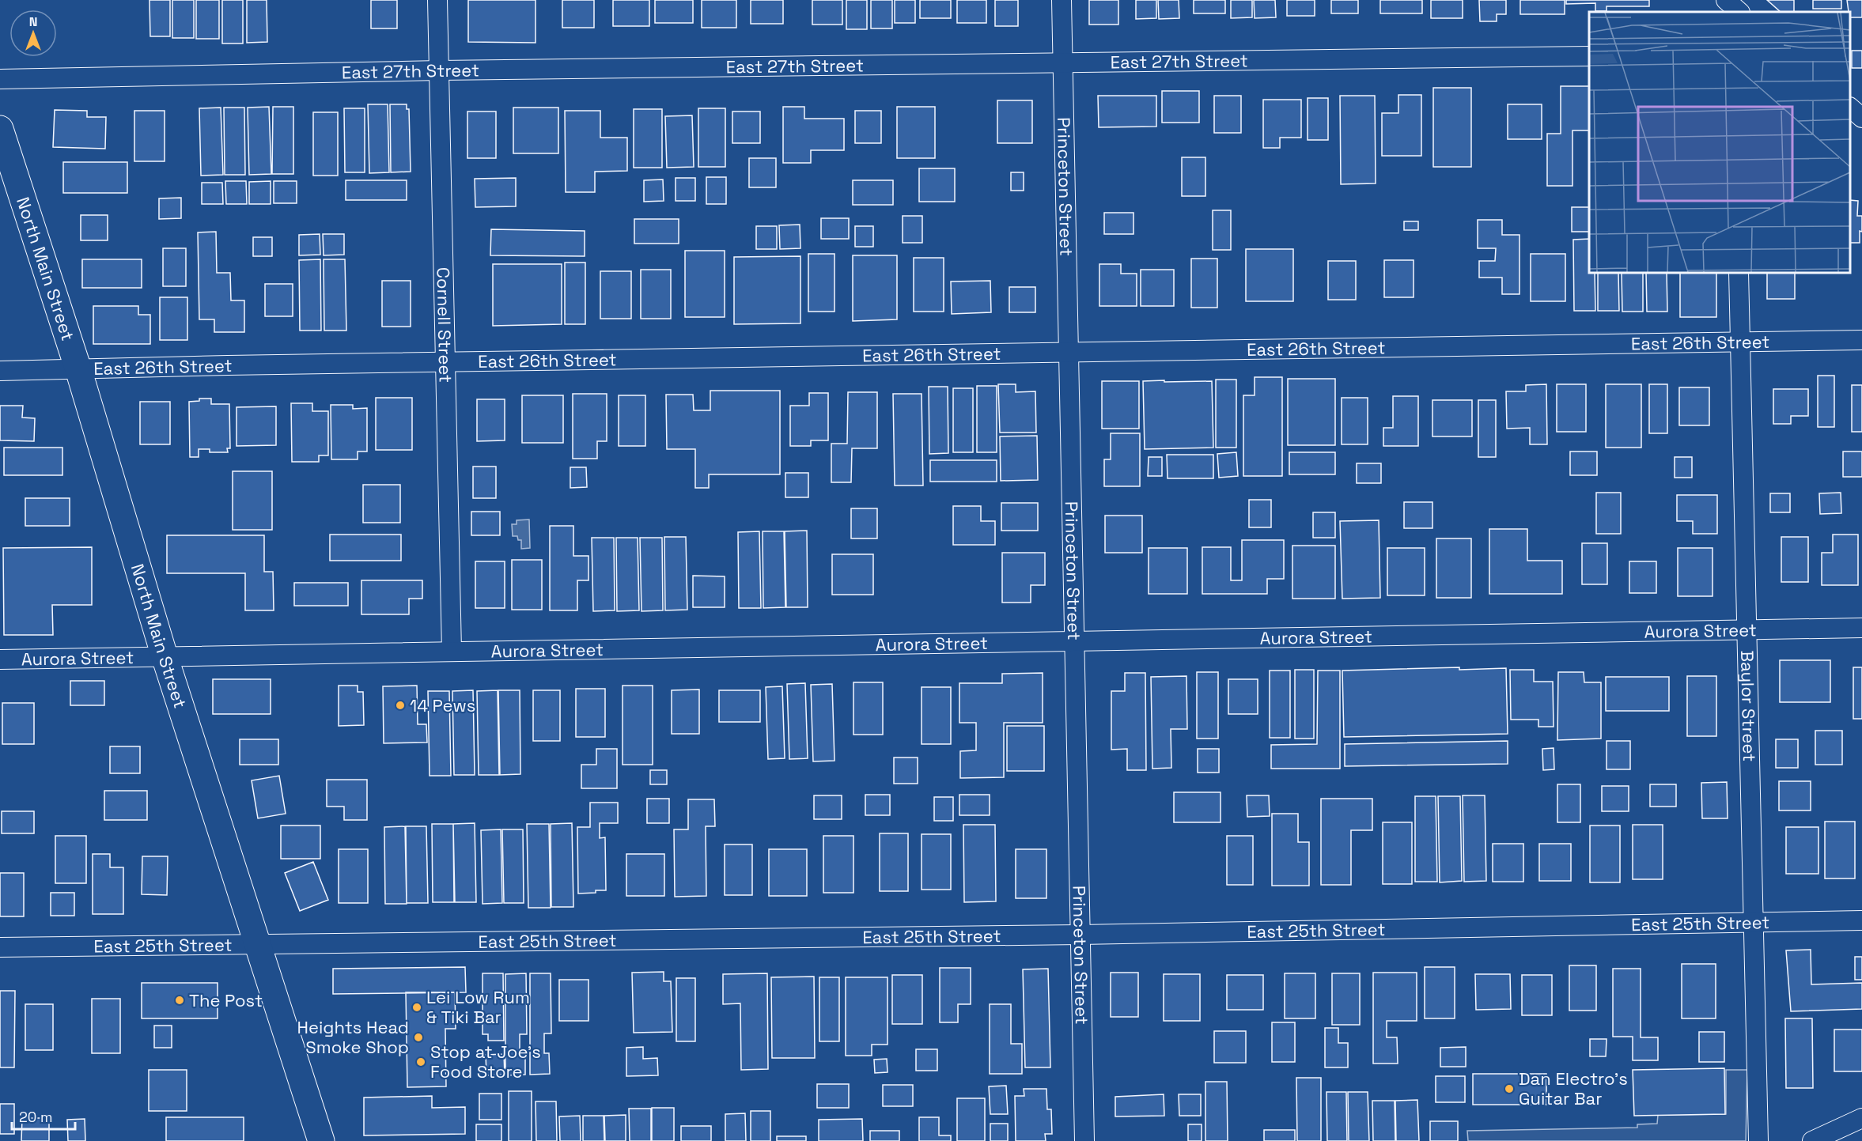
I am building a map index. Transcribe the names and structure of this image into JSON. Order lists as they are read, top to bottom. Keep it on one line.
{"streets":{"main road":["North Main Street"],"street":["East 27th Street","Princeton Street","Cornell Street","East 26th Street","Aurora Street","Baylor Street","East 25th Street"]},"crossings":[["East 27th Street","Princeton Street"],["East 27th Street","Cornell Street"],["Princeton Street","East 26th Street"],["Princeton Street","Aurora Street"],["Princeton Street","East 25th Street"],["North Main Street","East 26th Street"],["North Main Street","Aurora Street"],["North Main Street","East 25th Street"],["Cornell Street","East 26th Street"],["Cornell Street","Aurora Street"],["East 26th Street","Baylor Street"],["Aurora Street","Baylor Street"],["Baylor Street","East 25th Street"]],"places":["14 Pews","The Post","Lei Low Rum & Tiki Bar","Heights Head Smoke Shop","Stop at Joe's Food Store","Dan Electro's Guitar Bar"],"scale_bar":"20 m","north":"top"}
